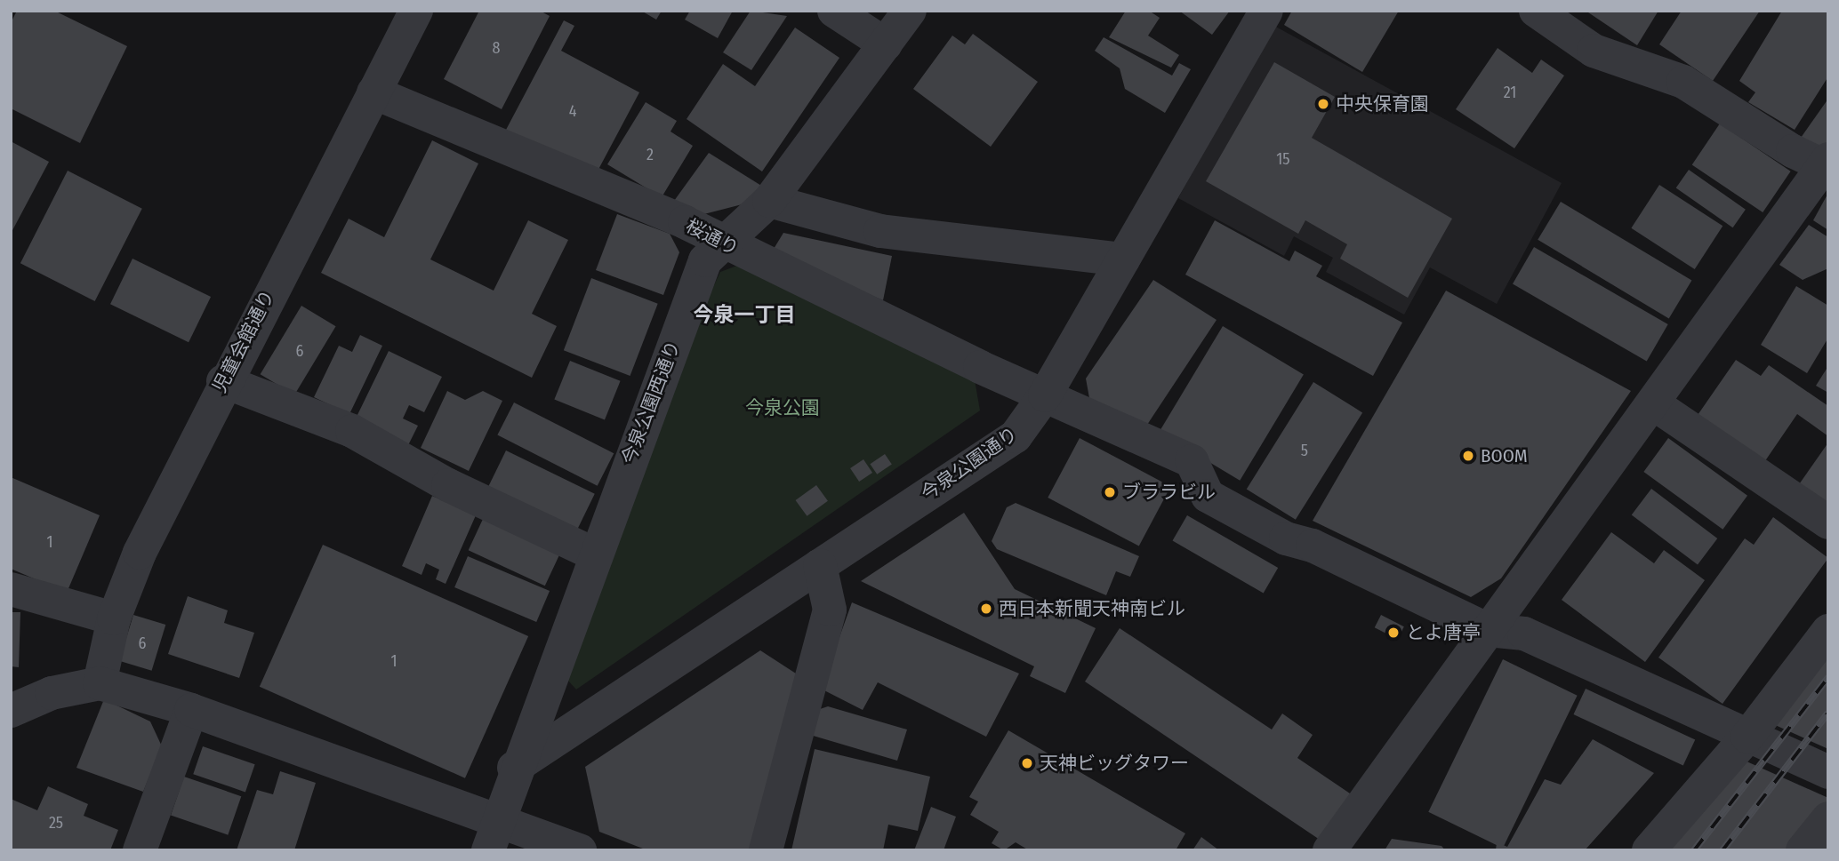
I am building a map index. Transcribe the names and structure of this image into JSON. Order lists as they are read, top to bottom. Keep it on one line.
{"streets":{"street":["桜通り","児童会館通り","今泉公園西通り","今泉公園通り"]},"crossings":[["桜通り","児童会館通り"],["桜通り","今泉公園西通り"],["桜通り","今泉公園通り"],["今泉公園西通り","今泉公園通り"]],"districts":["今泉一丁目"],"parks":["今泉公園"],"places":["中央保育園","BOOM","ブララビル","西日本新聞天神南ビル","とよ唐亭","天神ビッグタワー"],"house_numbers":["8","21","4","2","15","6","5","1","6","1","25"]}
